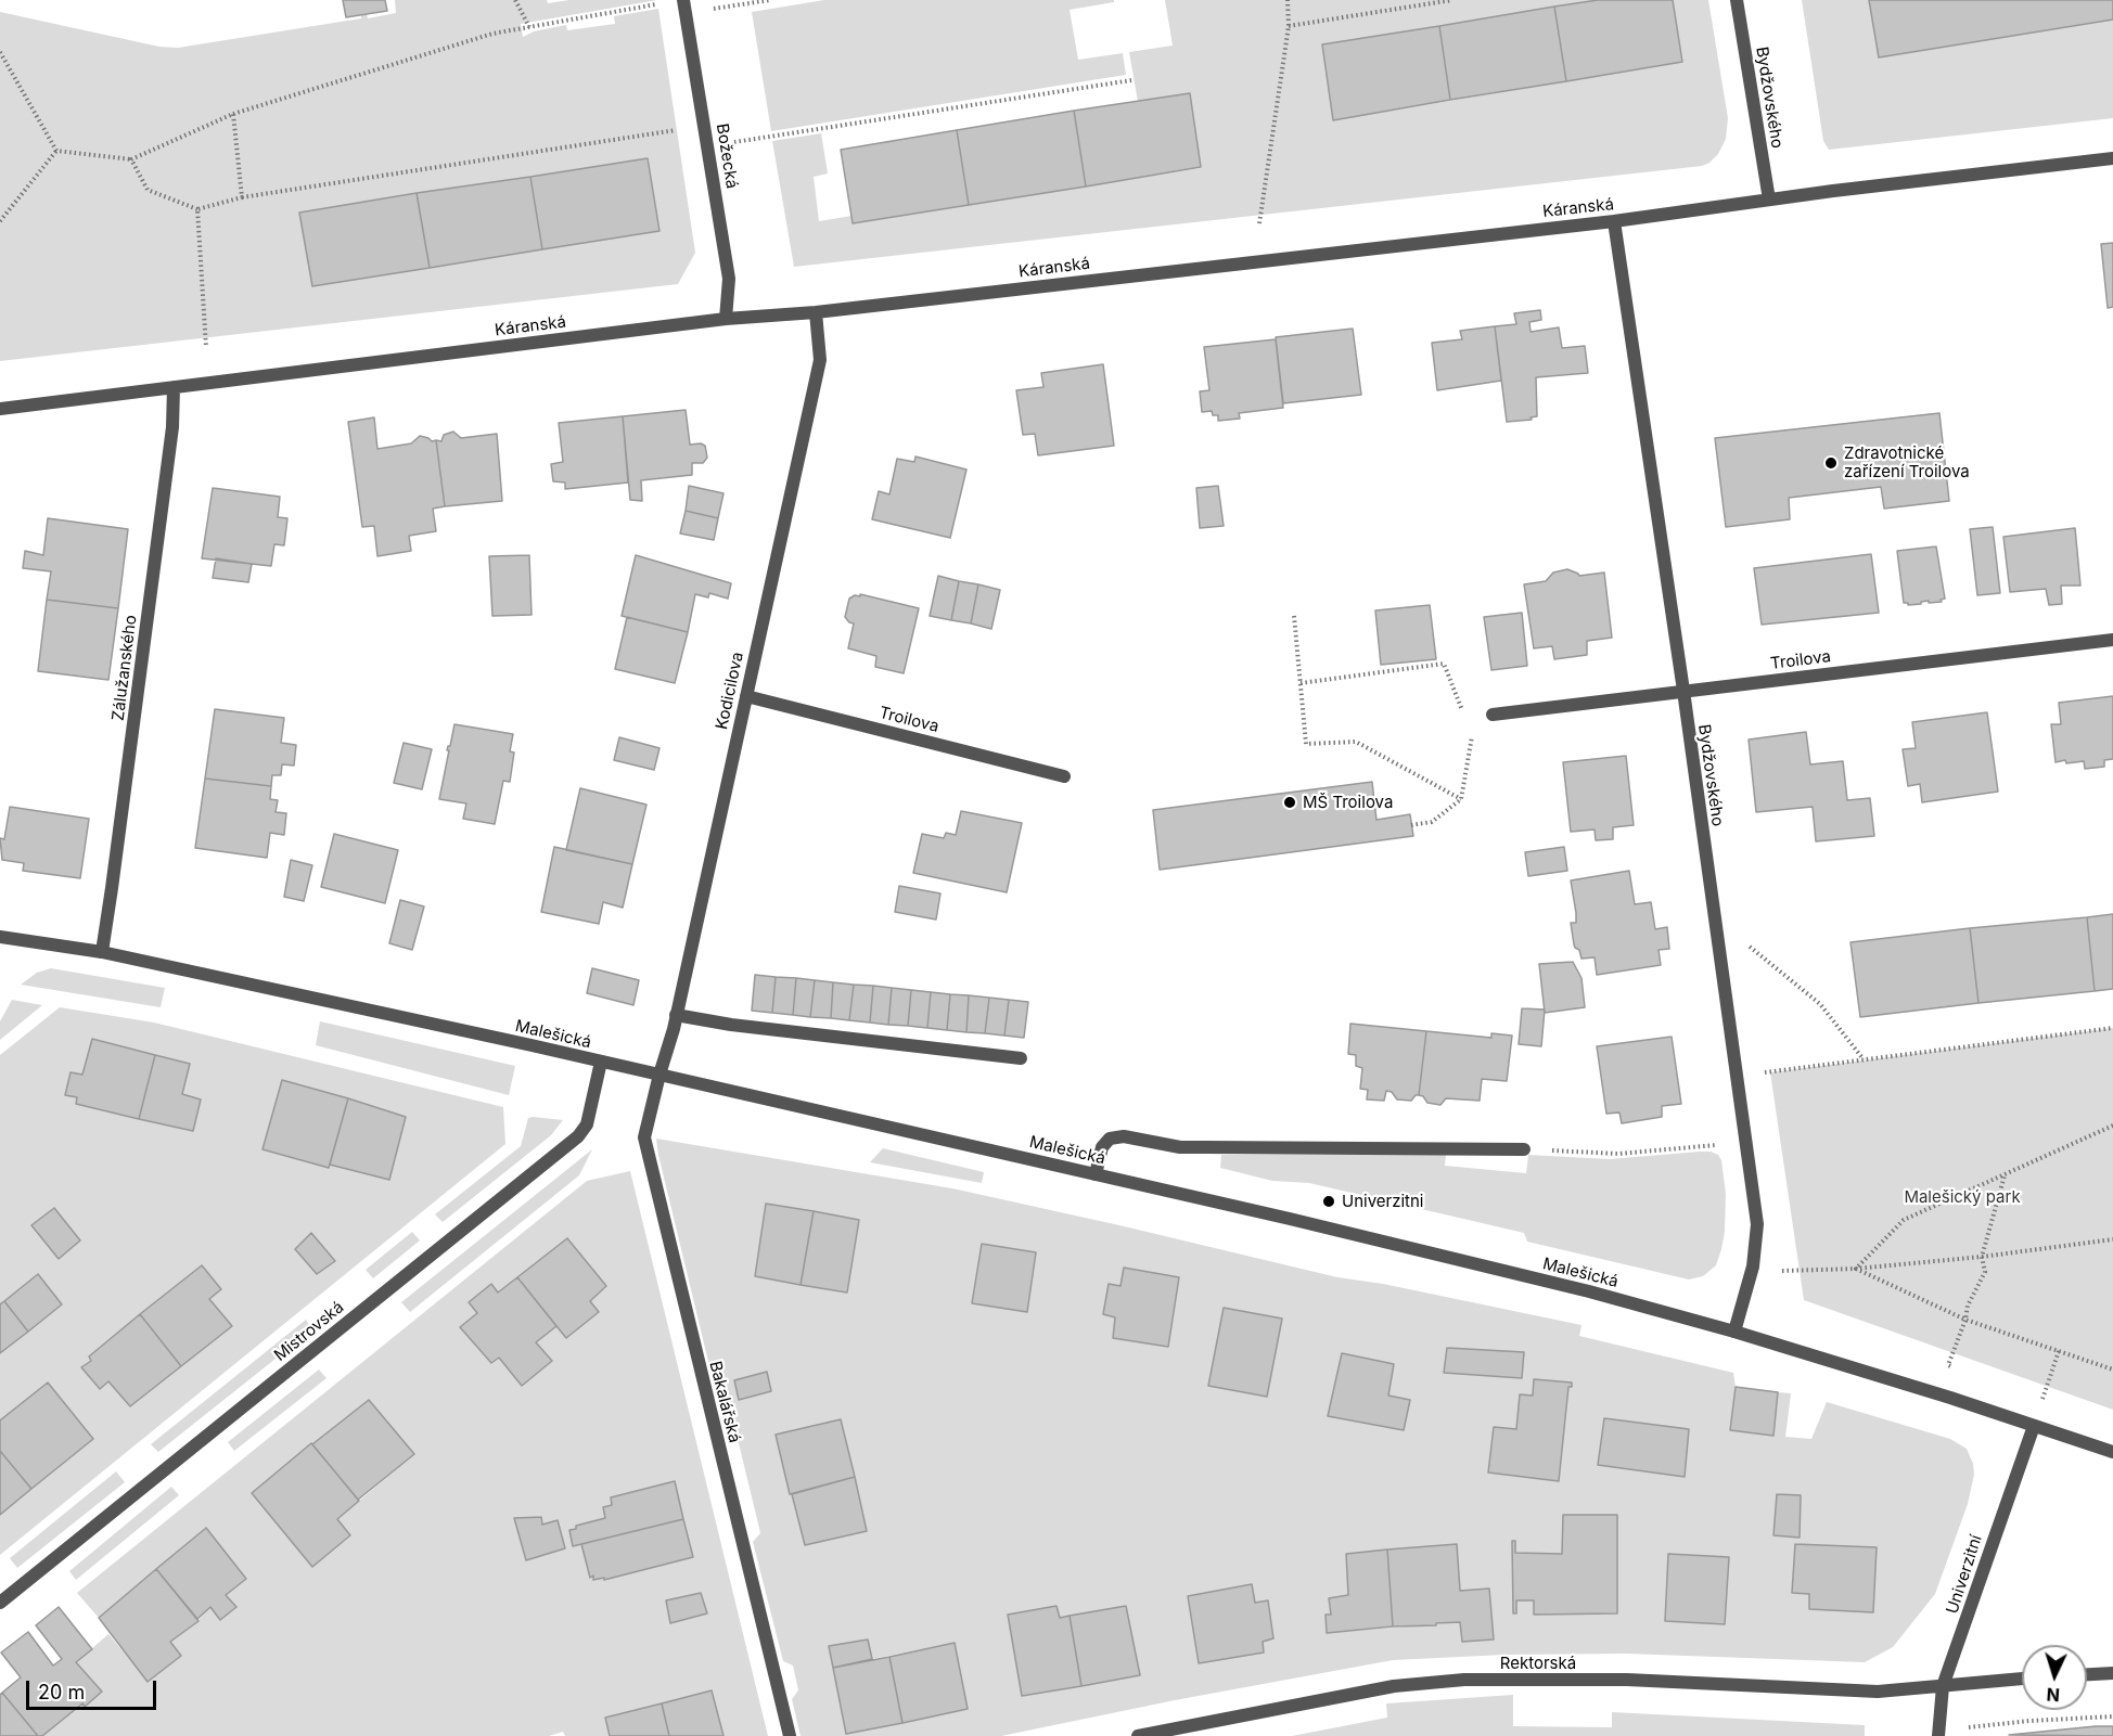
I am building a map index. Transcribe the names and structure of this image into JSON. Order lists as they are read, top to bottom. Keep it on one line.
{"streets":{"street":["Bydžovského","Božecká","Káranská","Troilova","Zálužanského","Kodicilova","Malešická","Mistrovská","Bakalářská","Univerzitní","Rektorská"]},"crossings":[["Bydžovského","Káranská"],["Bydžovského","Troilova"],["Bydžovského","Malešická"],["Božecká","Káranská"],["Káranská","Zálužanského"],["Káranská","Kodicilova"],["Troilova","Kodicilova"],["Zálužanského","Malešická"],["Kodicilova","Malešická"],["Kodicilova","Bakalářská"],["Malešická","Mistrovská"],["Malešická","Bakalářská"],["Malešická","Univerzitní"],["Univerzitní","Rektorská"]],"parks":["Malešický park"],"places":["Zdravotnické zařízení Troilova","MŠ Troilova","Univerzitni"],"scale_bar":"20 m","north":"bottom"}
